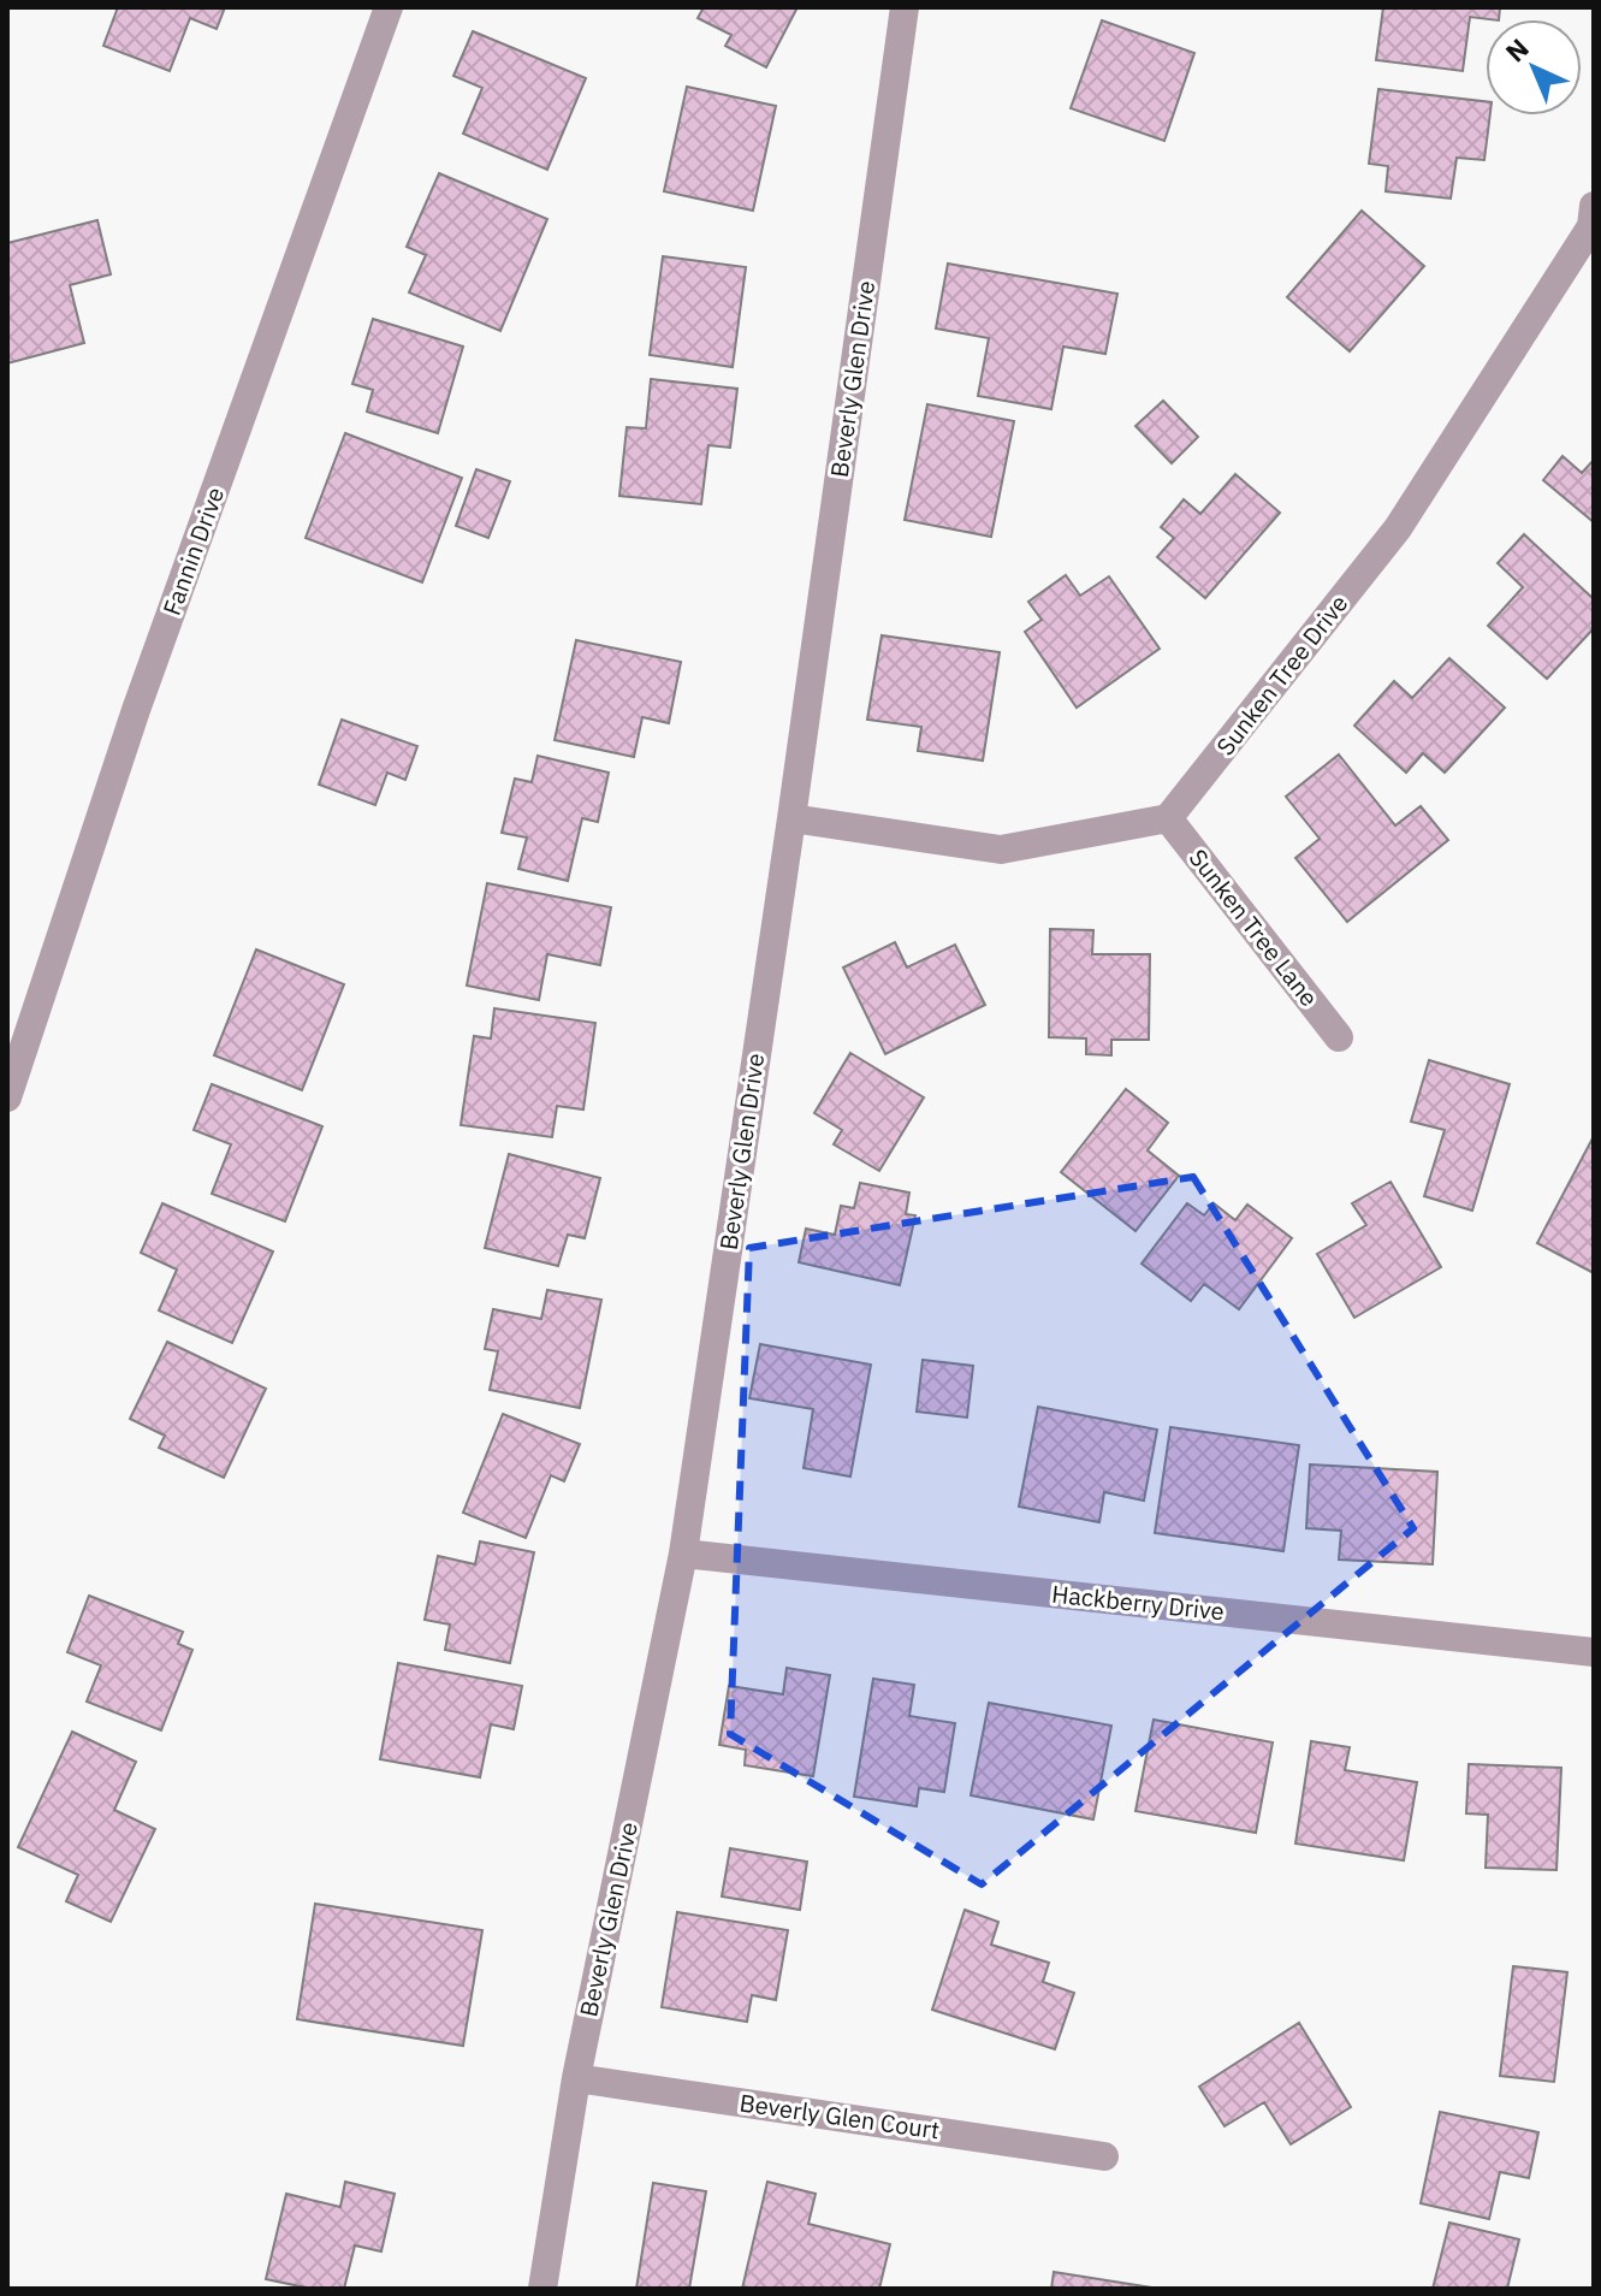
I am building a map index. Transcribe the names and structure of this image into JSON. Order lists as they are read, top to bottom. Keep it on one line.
{"streets":{"street":["Beverly Glen Drive","Fannin Drive","Sunken Tree Drive","Sunken Tree Lane","Hackberry Drive","Beverly Glen Court"]},"crossings":[["Beverly Glen Drive","Hackberry Drive"],["Beverly Glen Drive","Beverly Glen Court"],["Sunken Tree Drive","Sunken Tree Lane"]],"north":"top left"}
